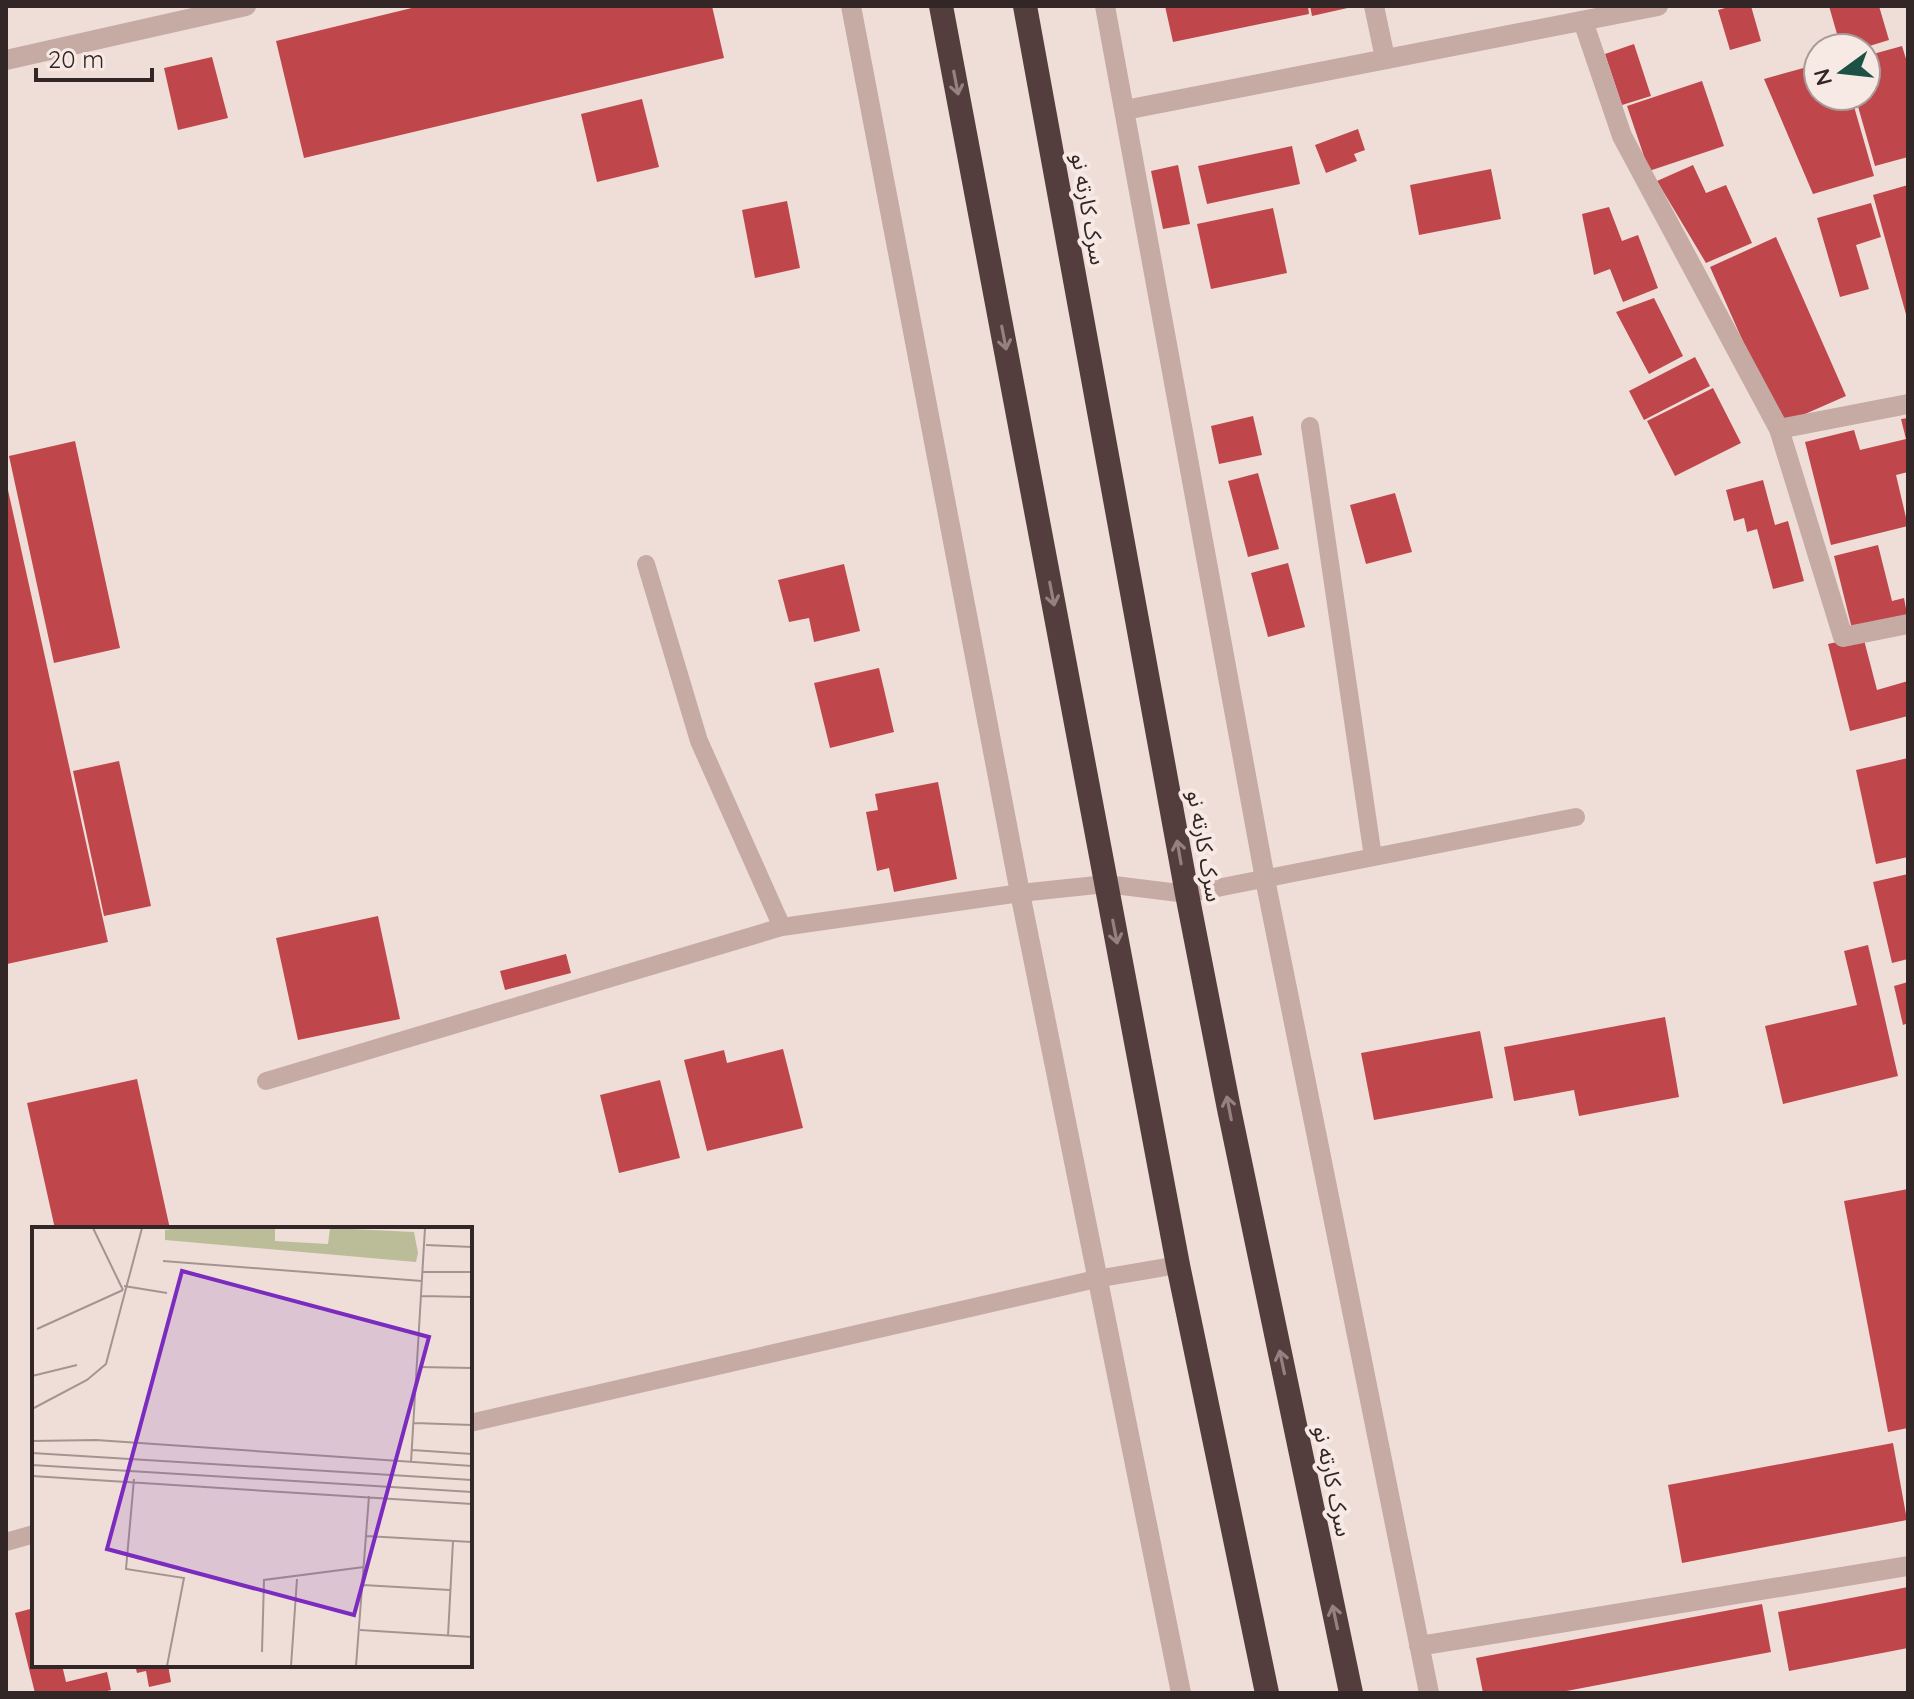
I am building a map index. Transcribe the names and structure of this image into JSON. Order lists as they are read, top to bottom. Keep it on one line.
{"streets":{"highway":["سرک کارته نو"]},"scale_bar":"20 m","north":"left"}
